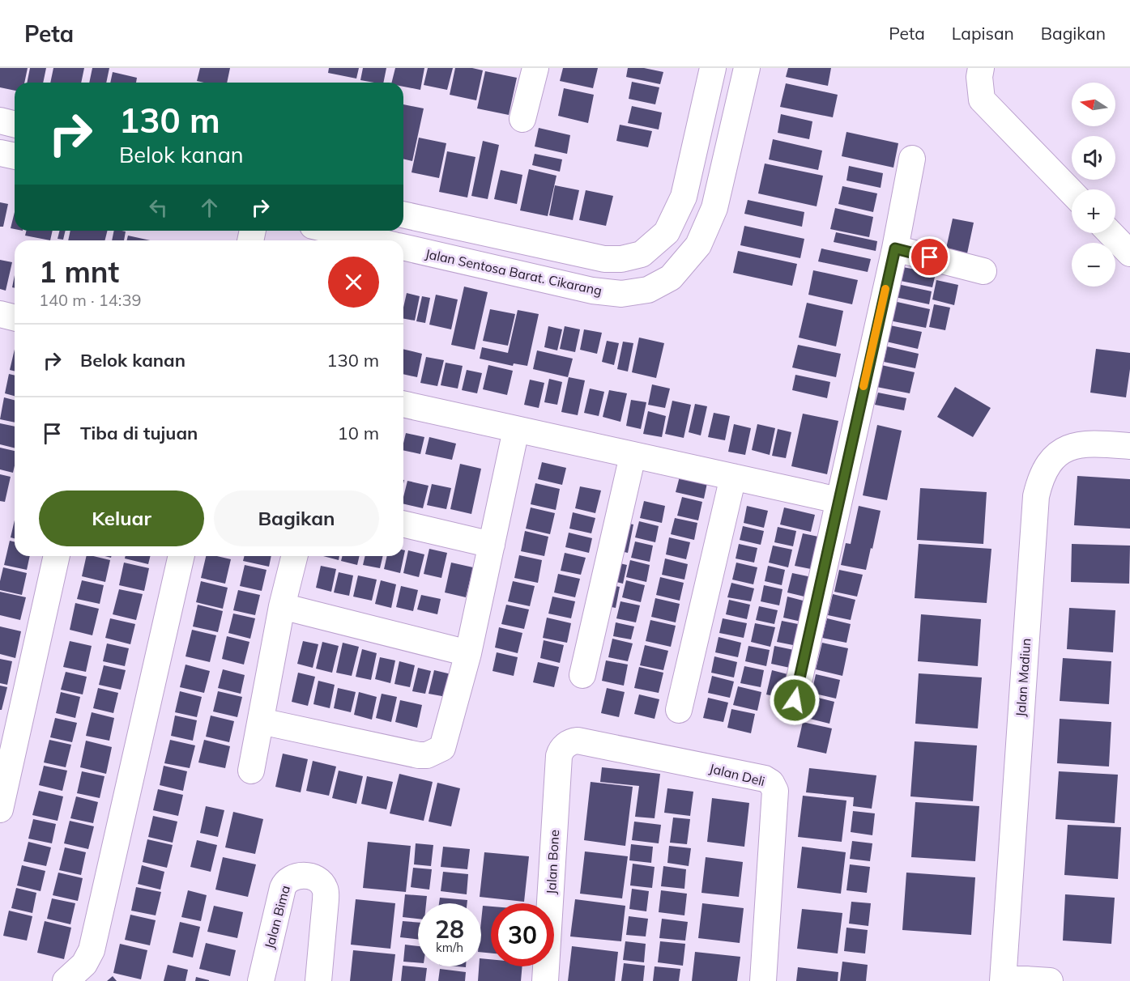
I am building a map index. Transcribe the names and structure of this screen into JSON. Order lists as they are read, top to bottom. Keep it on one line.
{"streets":{"street":["Jalan Sentosa Barat. Cikarang","Jalan Madiun","Jalan Deli","Jalan Bone","Jalan Bima"]},"crossings":[["Jalan Deli","Jalan Bone"]],"north":"left","page":{"header":"Peta","nav":["Peta","Lapisan","Bagikan"],"map_buttons":["+","−"],"turn":["130 m","Belok kanan"],"heading":["1 mnt","140 m · 14:39"],"list":[{"name":"Belok kanan","value":"130 m"},{"name":"Tiba di tujuan","value":"10 m"}],"buttons":["Keluar","Bagikan"],"speed":"28 km/h","limit":"30"}}
